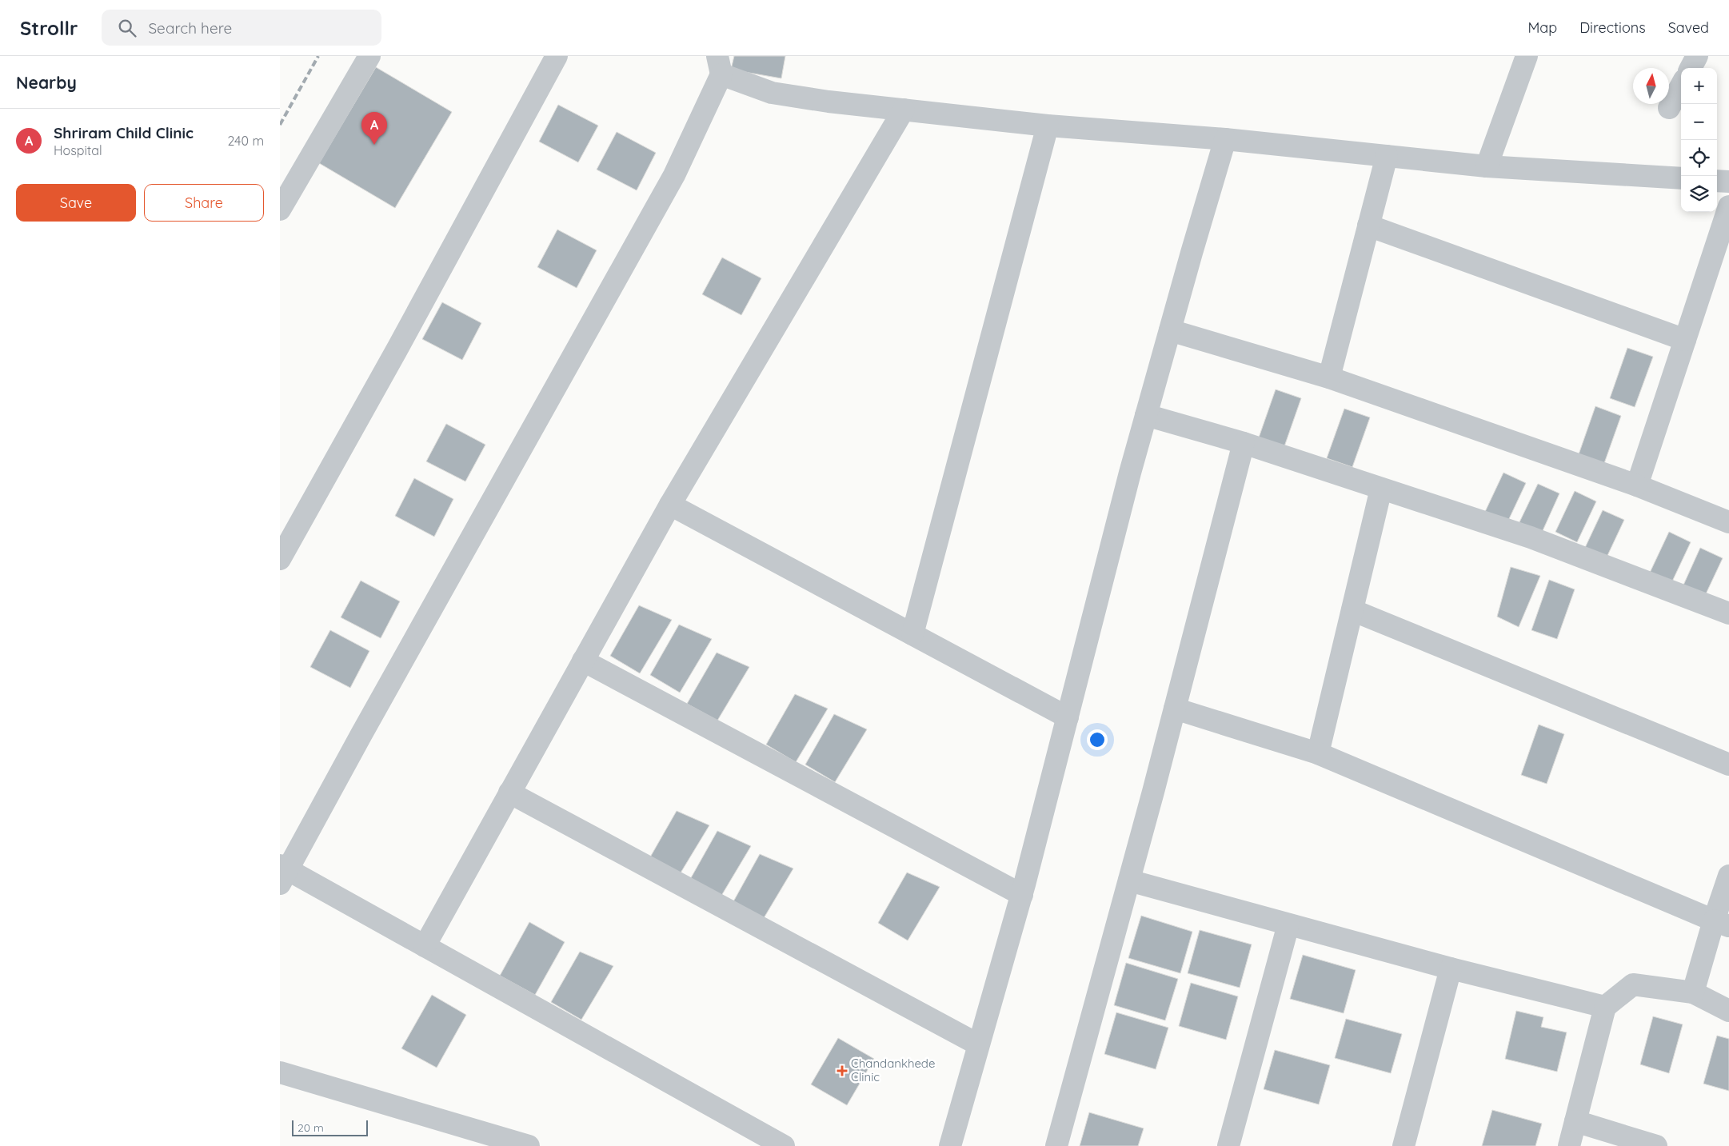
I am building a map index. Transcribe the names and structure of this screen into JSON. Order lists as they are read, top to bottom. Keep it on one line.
{"places":{"health":["Chandankhede Clinic"]},"scale_bar":"20 m","north":"top","page":{"header":"Strollr","search":"Search here","nav":["Map","Directions","Saved"],"heading":"Nearby","map_buttons":["+","−"],"list":[{"mark":"A","name":"Shriram Child Clinic","note":"Hospital","value":"240 m"}],"pins":"A","buttons":["Save","Share"],"scale":"20 m"}}
